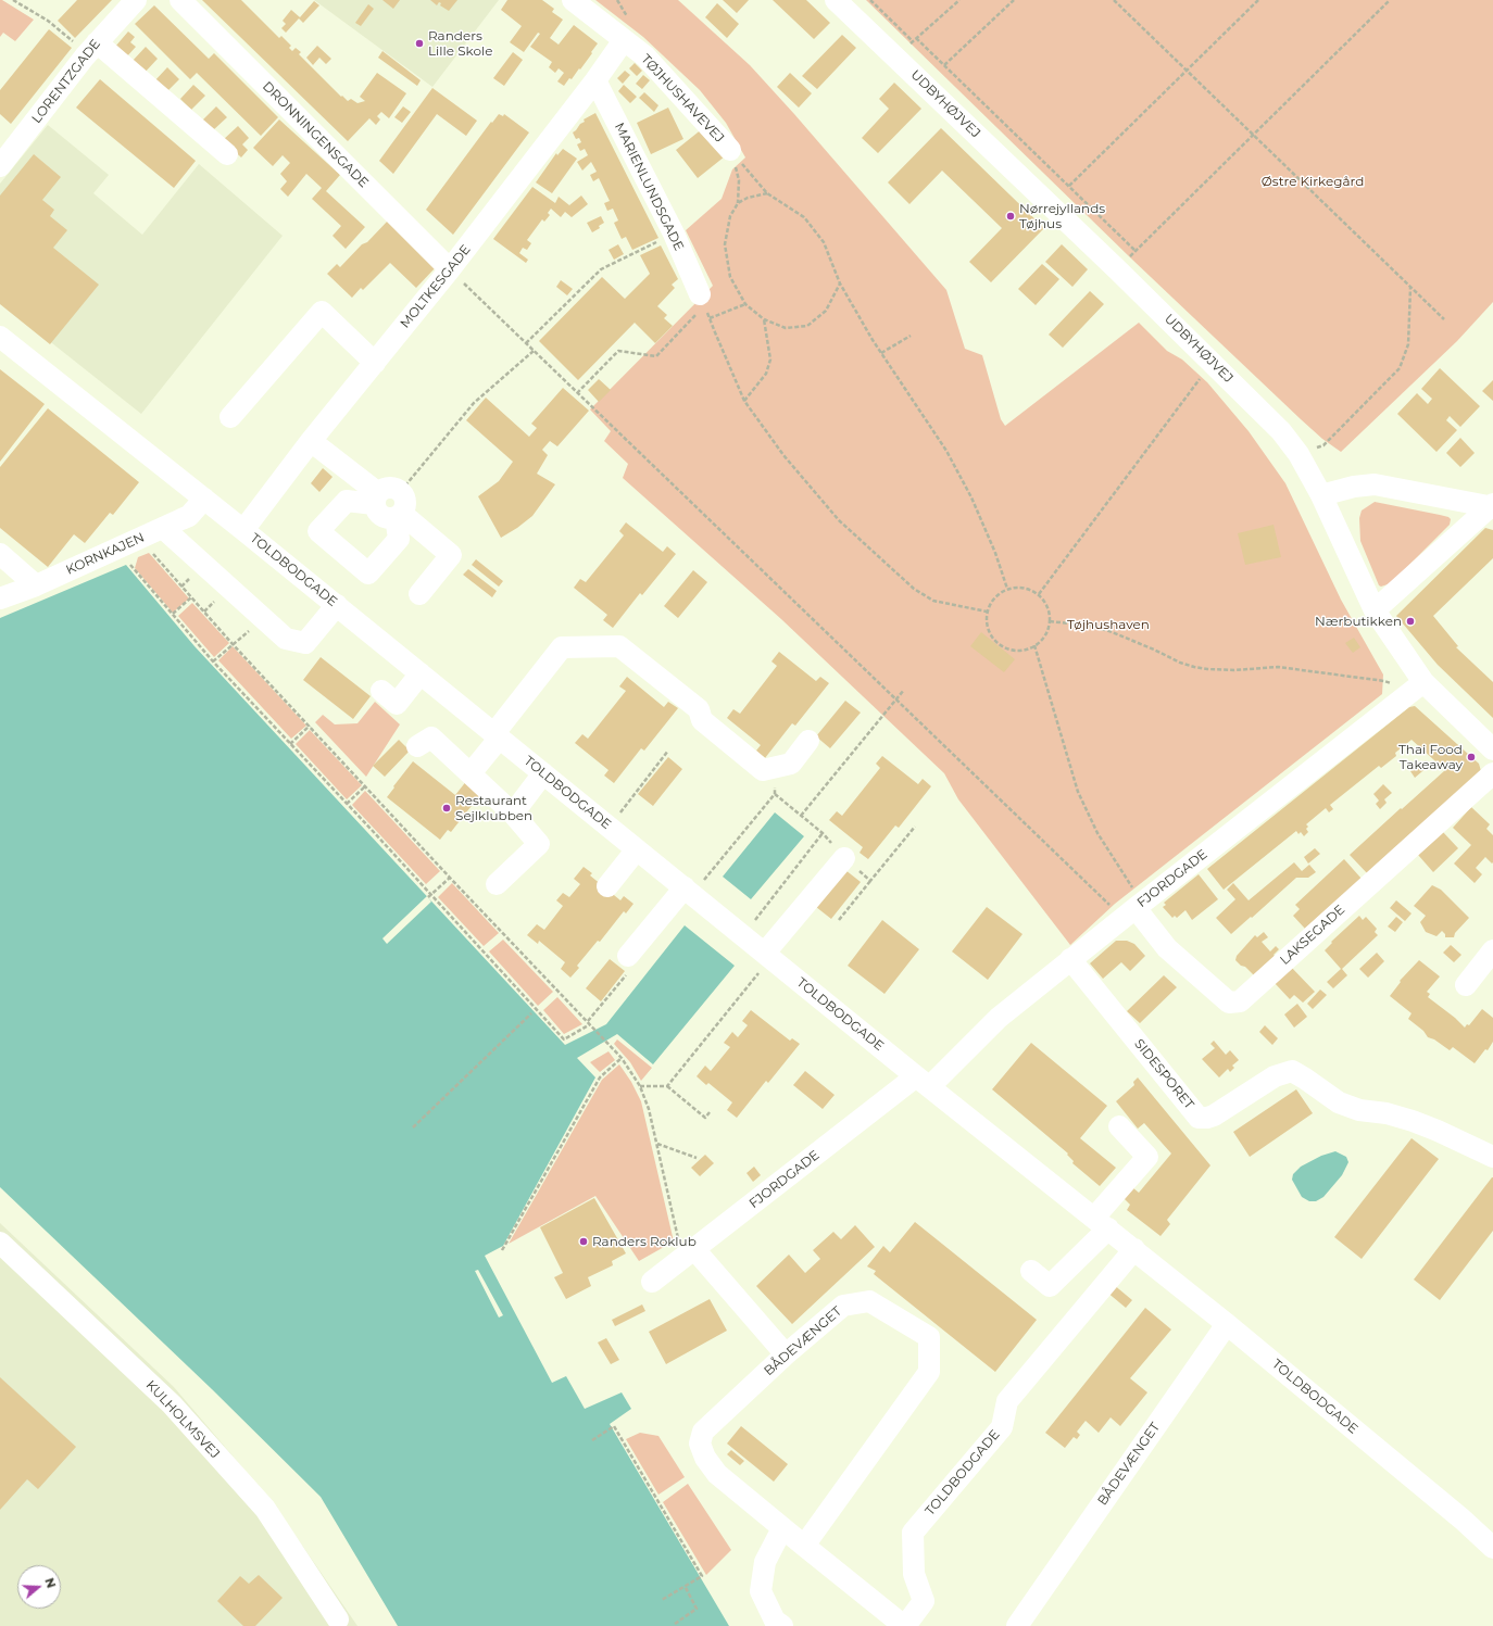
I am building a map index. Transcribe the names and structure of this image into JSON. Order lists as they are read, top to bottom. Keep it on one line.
{"streets":{"street":["LORENTZGADE","TØJHUSHAVEVEJ","UDBYHØJVEJ","DRONNINGENSGADE","MARIENLUNDSGADE","MOLTKESGADE","KORNKAJEN","TOLDBODGADE","FJORDGADE","LAKSEGADE","SIDESPORET","BÅDEVÆNGET","KULHOLMSVEJ"]},"crossings":[["TØJHUSHAVEVEJ","MOLTKESGADE"],["UDBYHØJVEJ","FJORDGADE"],["DRONNINGENSGADE","MOLTKESGADE"],["MARIENLUNDSGADE","MOLTKESGADE"],["MOLTKESGADE","TOLDBODGADE"],["KORNKAJEN","TOLDBODGADE"],["TOLDBODGADE","FJORDGADE"],["TOLDBODGADE","BÅDEVÆNGET"],["FJORDGADE","LAKSEGADE"],["FJORDGADE","SIDESPORET"]],"parks":["Østre Kirkegård","Tøjhushaven"],"places":["Randers Lille Skole","Nørrejyllands Tøjhus","Nærbutikken","Thai Food Takeaway","Restaurant Sejlklubben","Randers Roklub"],"north":"right"}
